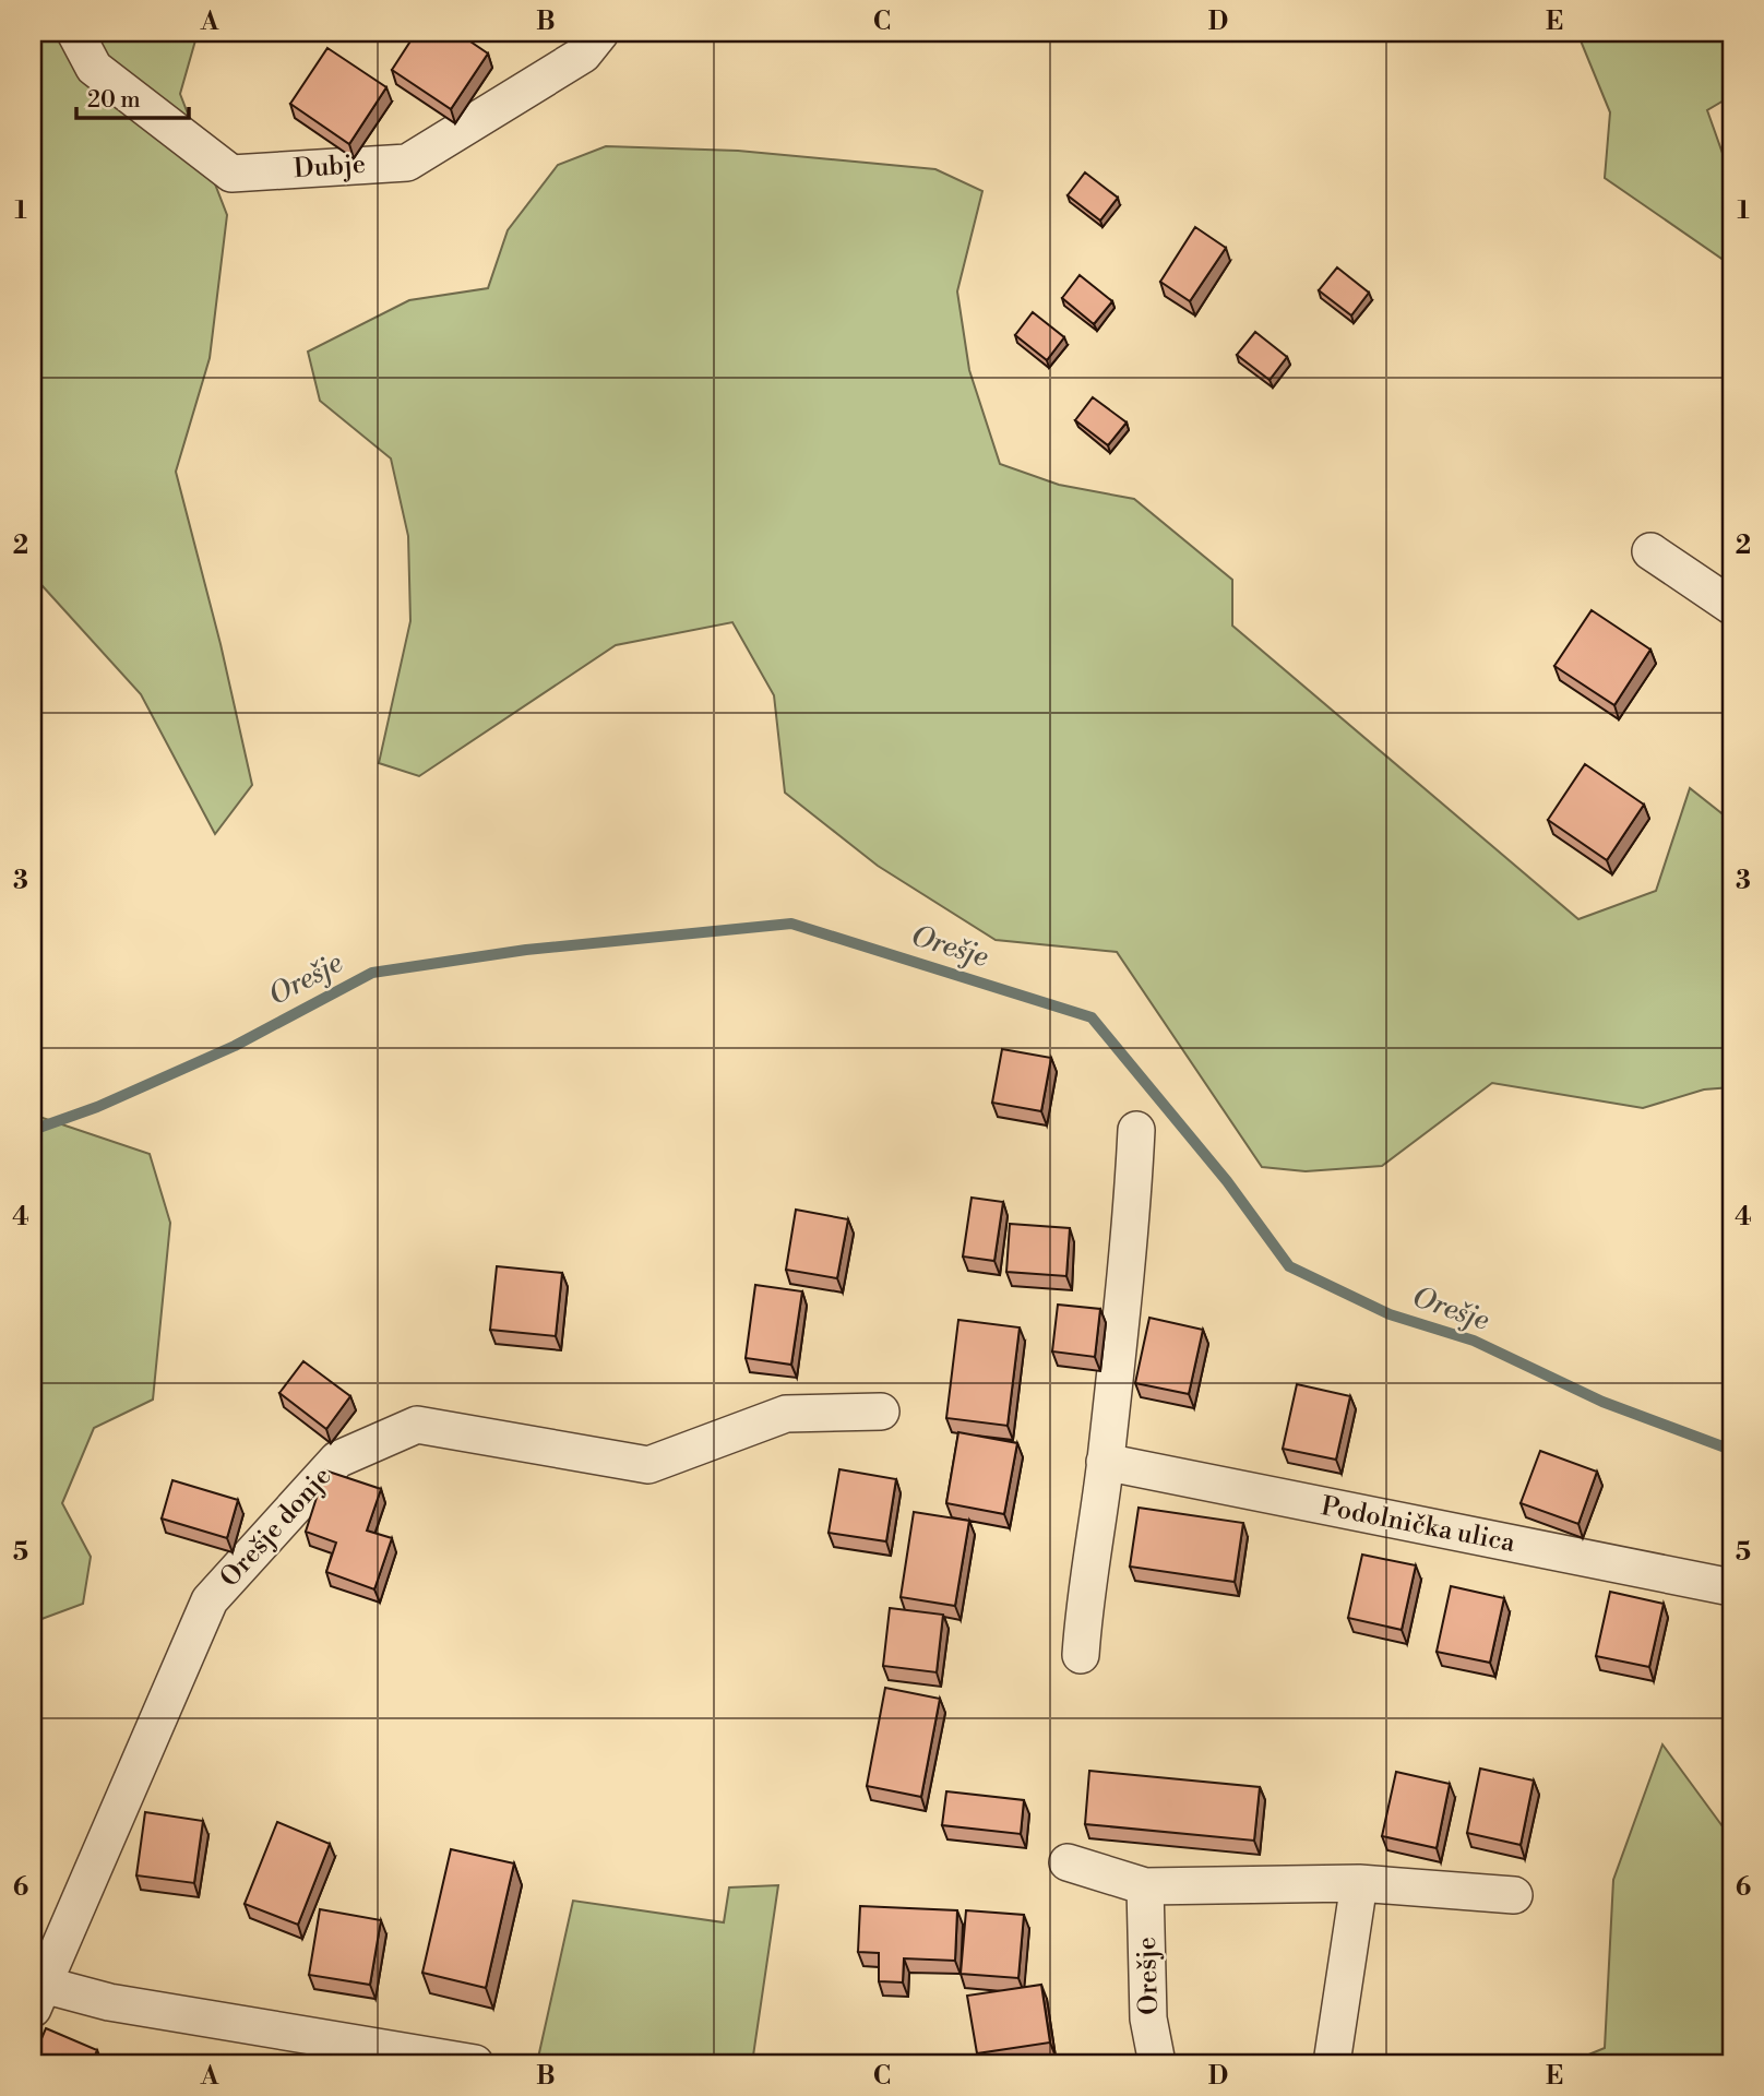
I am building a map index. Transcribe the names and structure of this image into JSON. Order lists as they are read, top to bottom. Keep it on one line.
{"streets":{"street":["Dubje","Podolnička ulica","Orešje donje","Orešje"]},"water":["Orešje"],"scale_bar":"20 m","grid":{"columns":["A","B","C","D","E"],"rows":["1","2","3","4","5","6"]}}
